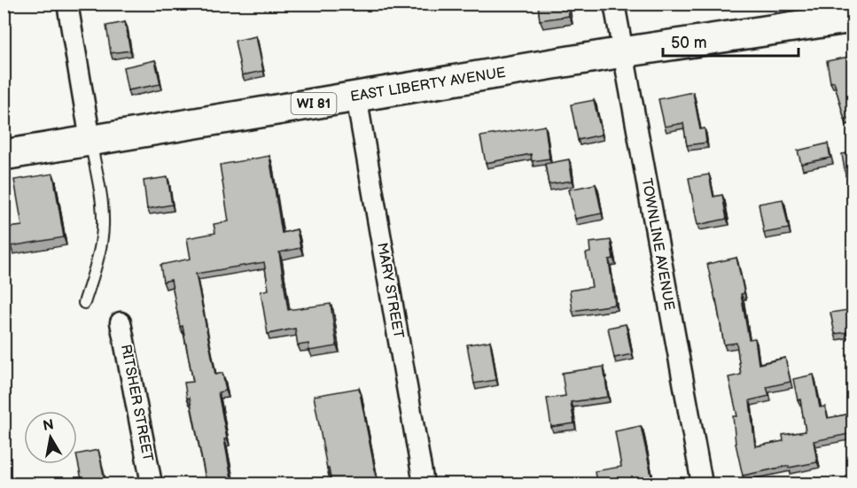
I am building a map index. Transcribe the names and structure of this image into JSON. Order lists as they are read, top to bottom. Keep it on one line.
{"streets":{"main road":["EAST LIBERTY AVENUE","WI 81"],"street":["TOWNLINE AVENUE","MARY STREET","RITSHER STREET"]},"crossings":[["EAST LIBERTY AVENUE","TOWNLINE AVENUE"],["EAST LIBERTY AVENUE","MARY STREET"]],"scale_bar":"50 m","north":"top"}
